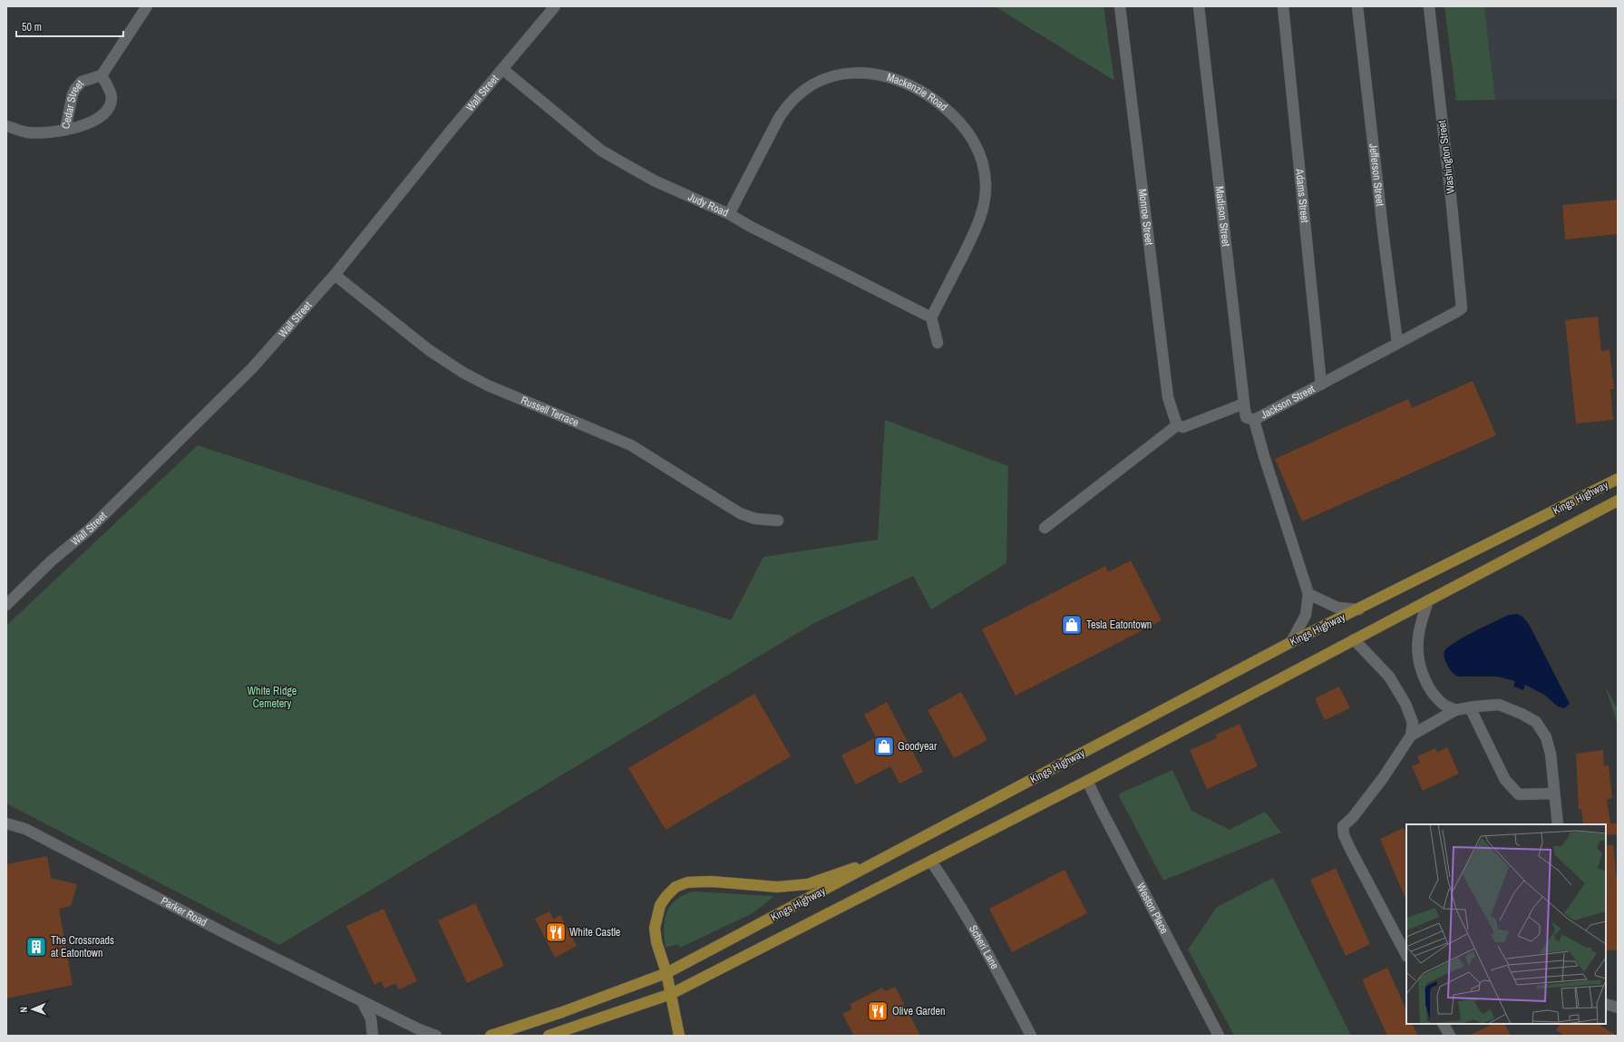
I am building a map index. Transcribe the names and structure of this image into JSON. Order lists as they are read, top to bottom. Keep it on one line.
{"streets":{"main road":["Kings Highway"],"street":["Wall Street","Mackenzie Road","Cedar Street","Washington Street","Jefferson Street","Adams Street","Judy Road","Madison Street","Monroe Street","Jackson Street","Russell Terrace","Weston Place","Parker Road","Scheri Lane"]},"crossings":[["Wall Street","Judy Road"],["Wall Street","Russell Terrace"],["Mackenzie Road","Judy Road"],["Washington Street","Jackson Street"],["Jefferson Street","Jackson Street"],["Adams Street","Jackson Street"],["Madison Street","Jackson Street"],["Monroe Street","Jackson Street"],["Kings Highway","Weston Place"],["Kings Highway","Scheri Lane"]],"parks":["White Ridge Cemetery"],"places":{"shop":["Tesla Eatontown","Goodyear"],"restaurant":["White Castle","Olive Garden"],"building":["The Crossroads at Eatontown"]},"scale_bar":"50 m","north":"left"}
